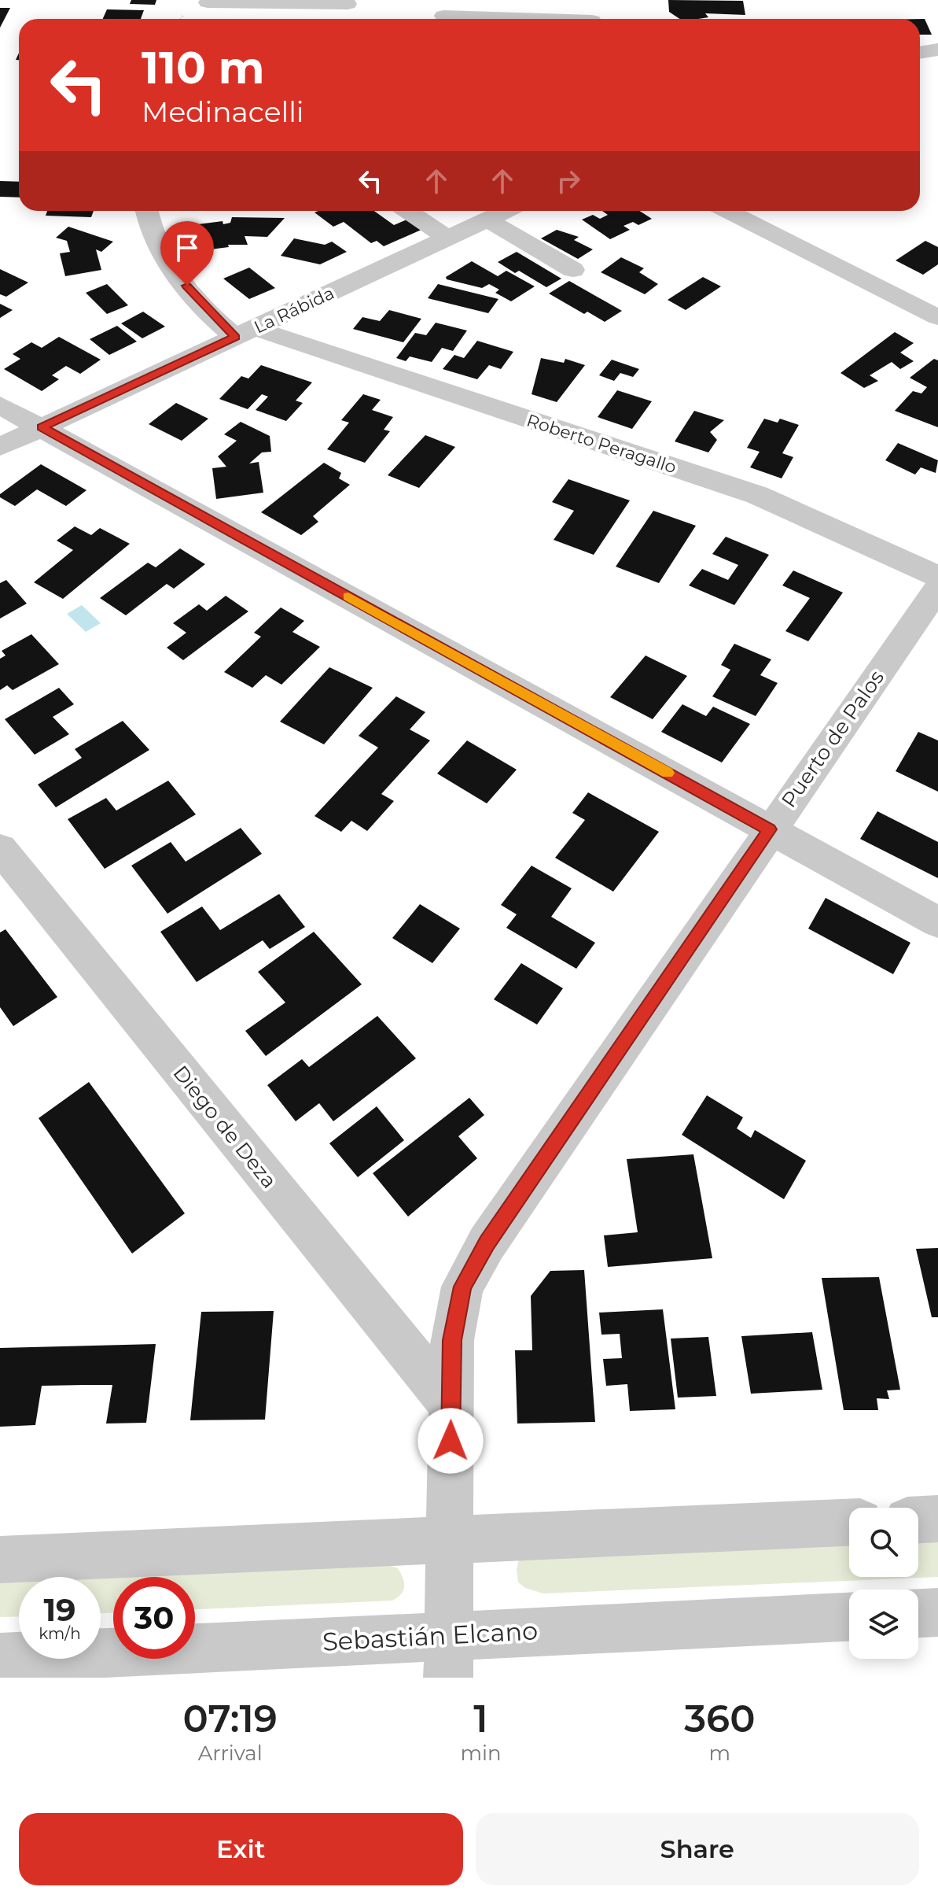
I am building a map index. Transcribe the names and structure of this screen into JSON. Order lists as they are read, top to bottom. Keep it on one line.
{"streets":{"street":["La Rábida","Roberto Peragallo","Puerto de Palos","Diego de Deza","Sebastián Elcano"]},"crossings":[["La Rábida","Roberto Peragallo"],["Puerto de Palos","Diego de Deza"],["Puerto de Palos","Sebastián Elcano"]],"page":{"turn":["110 m","Medinacelli"],"speed":"19 km/h","limit":"30","eta":["07:19","Arrival","1","min","360","m"],"buttons":["Exit","Share"]}}
